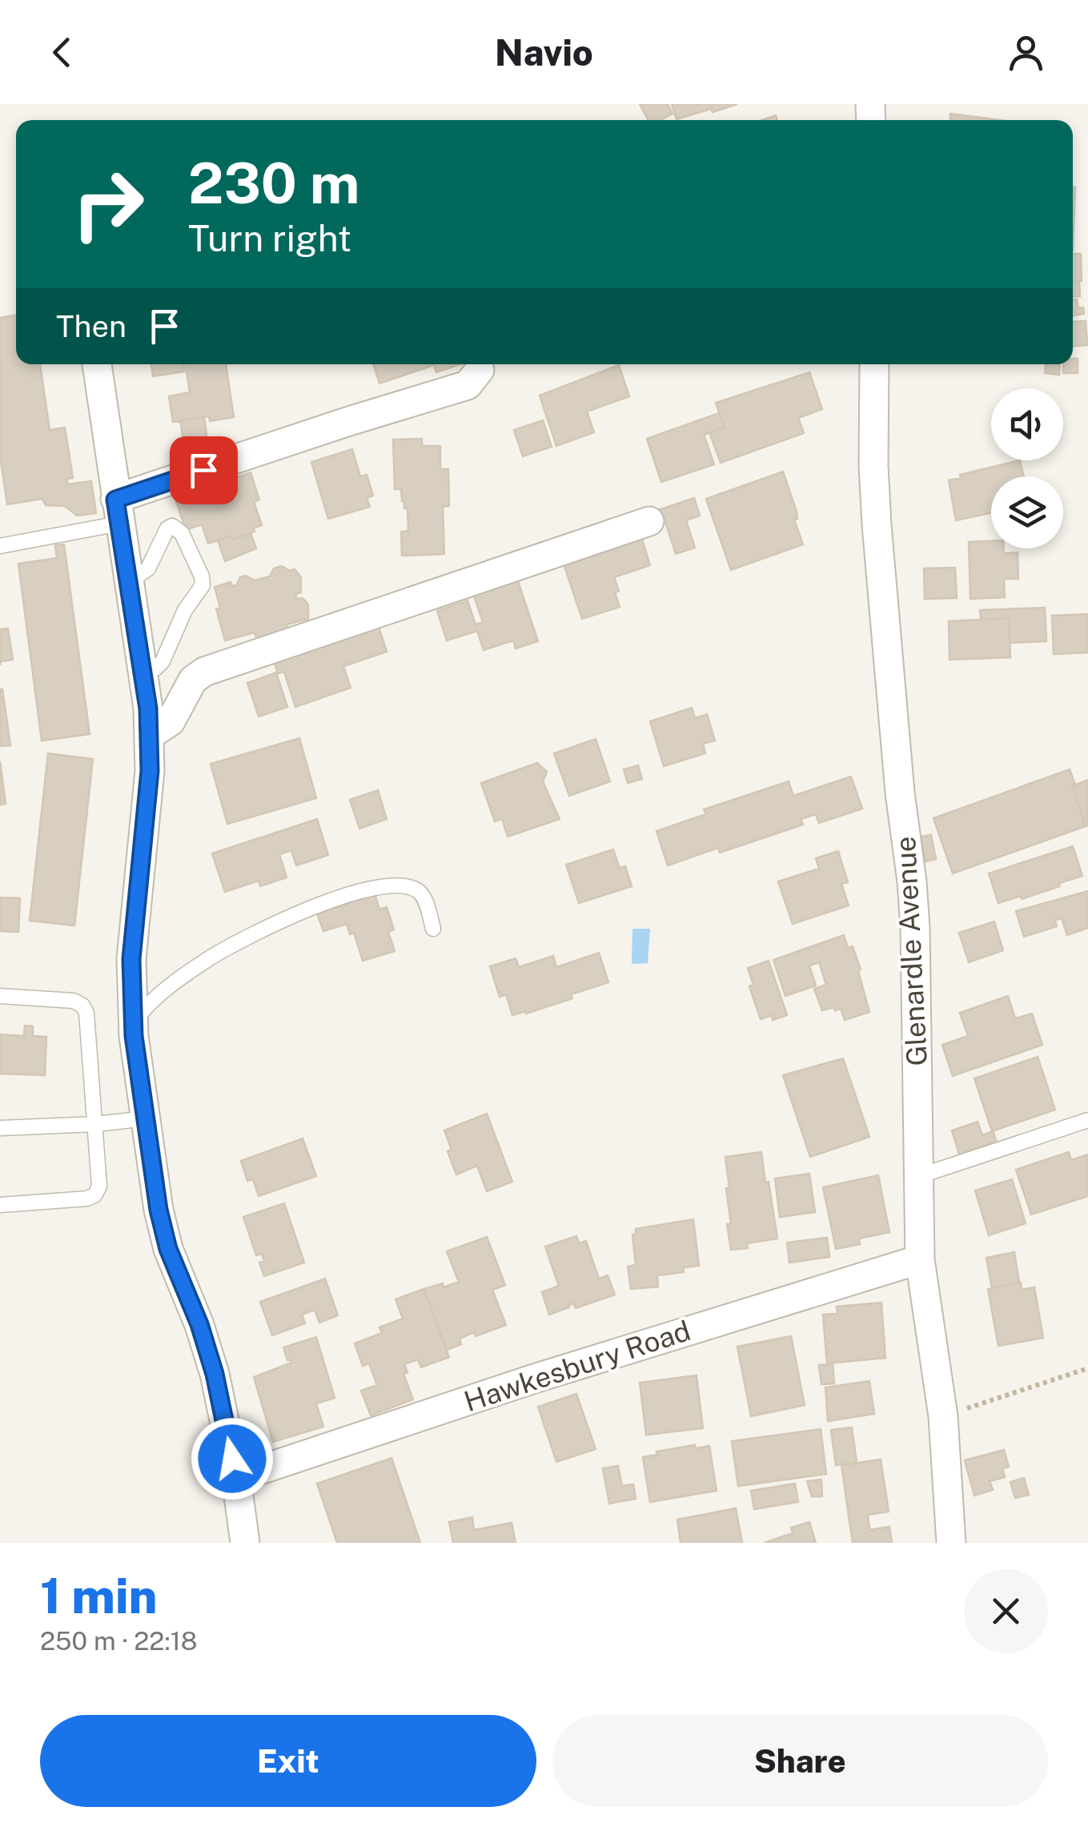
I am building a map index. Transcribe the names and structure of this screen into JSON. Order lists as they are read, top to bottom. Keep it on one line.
{"streets":{"street":["Glenardle Avenue","Hawkesbury Road"]},"crossings":[["Glenardle Avenue","Hawkesbury Road"]],"page":{"header":"Navio","turn":["230 m","Turn right"],"then":"Then","heading":["1 min","250 m · 22:18"],"buttons":["Exit","Share"]}}
